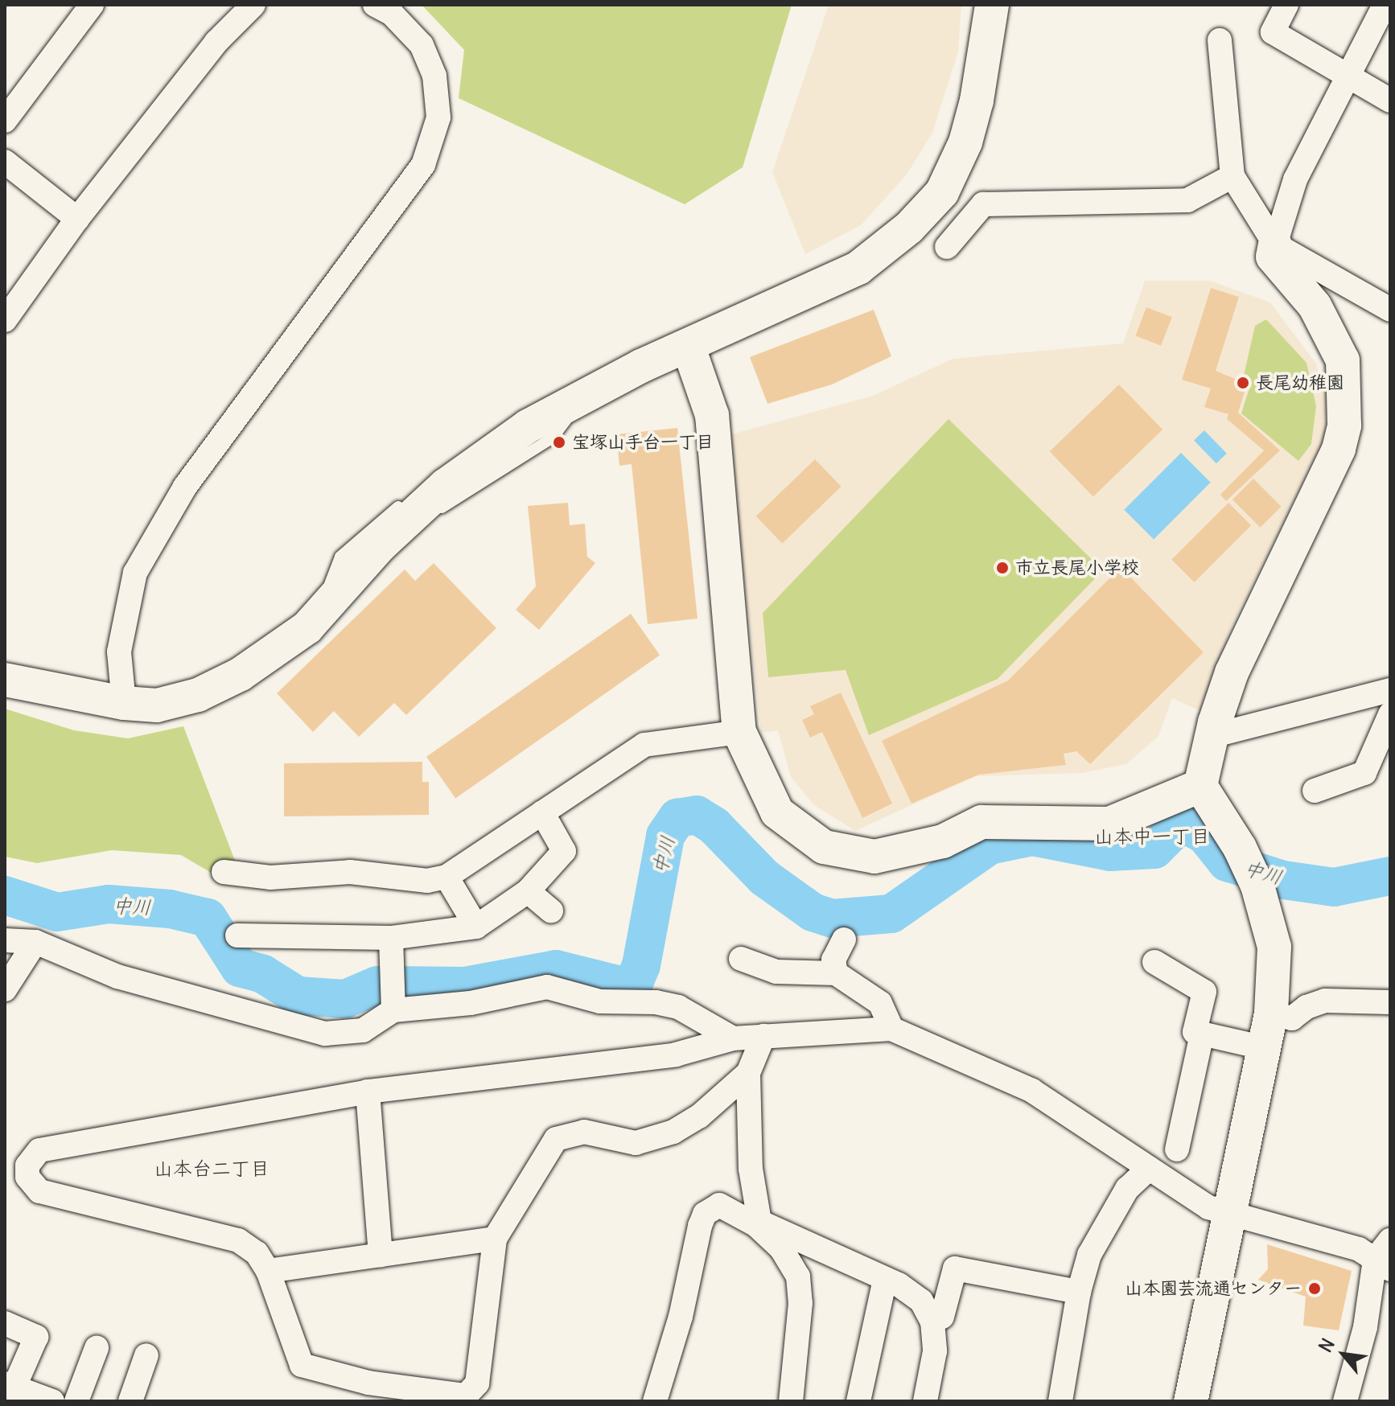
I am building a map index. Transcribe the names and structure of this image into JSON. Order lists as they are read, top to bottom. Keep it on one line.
{"districts":["山本中一丁目","山本台二丁目"],"water":["中川"],"places":["長尾幼稚園","宝塚山手台一丁目","市立長尾小学校","山本園芸流通センター"],"north":"top left"}
